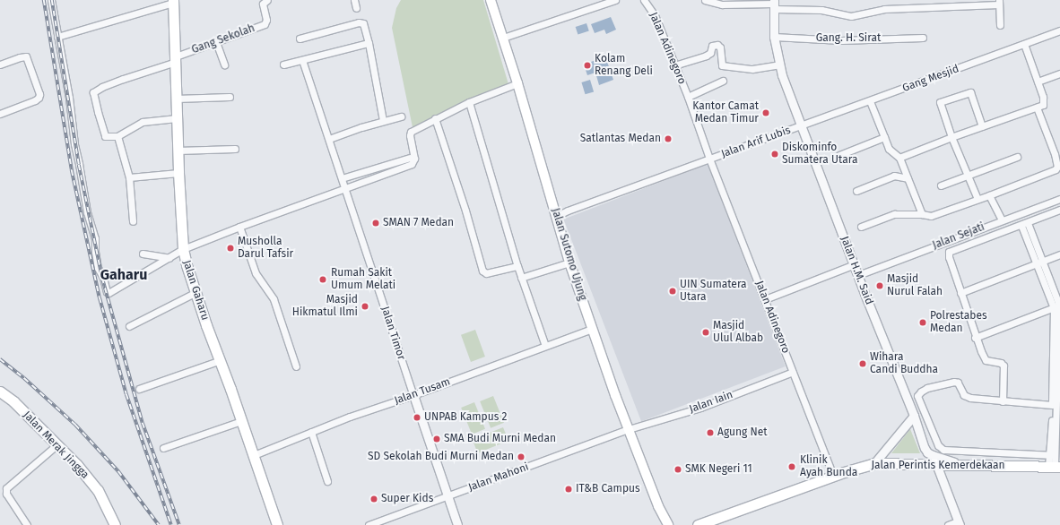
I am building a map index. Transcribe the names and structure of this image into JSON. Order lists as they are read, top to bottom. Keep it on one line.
{"streets":{"main road":["Jalan Sutomo Ujung","Jalan Gaharu","Jalan Merak Jingga","Jalan Perintis Kemerdekaan"],"street":["Gang. H. Sirat","Gang Sekolah","Jalan Adinegoro","Gang Mesjid","Jalan Arif Lubis","Jalan Sejati","Jalan H.M. Said","Jalan Timor","Jalan Tusam","Jalan Iain","Jalan Mahoni"]},"crossings":[["Gang. H. Sirat","Jalan H.M. Said"],["Gang Sekolah","Jalan Gaharu"],["Jalan Adinegoro","Jalan Arif Lubis"],["Jalan Adinegoro","Jalan Iain"],["Jalan Adinegoro","Jalan Perintis Kemerdekaan"],["Gang Mesjid","Jalan Arif Lubis"],["Gang Mesjid","Jalan H.M. Said"],["Jalan Arif Lubis","Jalan H.M. Said"],["Jalan Sejati","Jalan H.M. Said"],["Jalan Sutomo Ujung","Jalan Tusam"],["Jalan Sutomo Ujung","Jalan Iain"],["Jalan Sutomo Ujung","Jalan Mahoni"],["Jalan H.M. Said","Jalan Perintis Kemerdekaan"],["Jalan Gaharu","Jalan Tusam"],["Jalan Timor","Jalan Tusam"],["Jalan Timor","Jalan Mahoni"],["Jalan Iain","Jalan Mahoni"]],"districts":["Gaharu"],"places":["Kolam Renang Deli","Kantor Camat Medan Timur","Satlantas Medan","Diskominfo Sumatera Utara","SMAN 7 Medan","Musholla Darul Tafsir","Rumah Sakit Umum Melati","Masjid Nurul Falah","UIN Sumatera Utara","Masjid Hikmatul Ilmi","Polrestabes Medan","Masjid Ulul Albab","Wihara Candi Buddha","UNPAB Kampus 2","Agung Net","SMA Budi Murni Medan","SD Sekolah Budi Murni Medan","Klinik Ayah Bunda","SMK Negeri 11","IT&B Campus","Super Kids"]}
